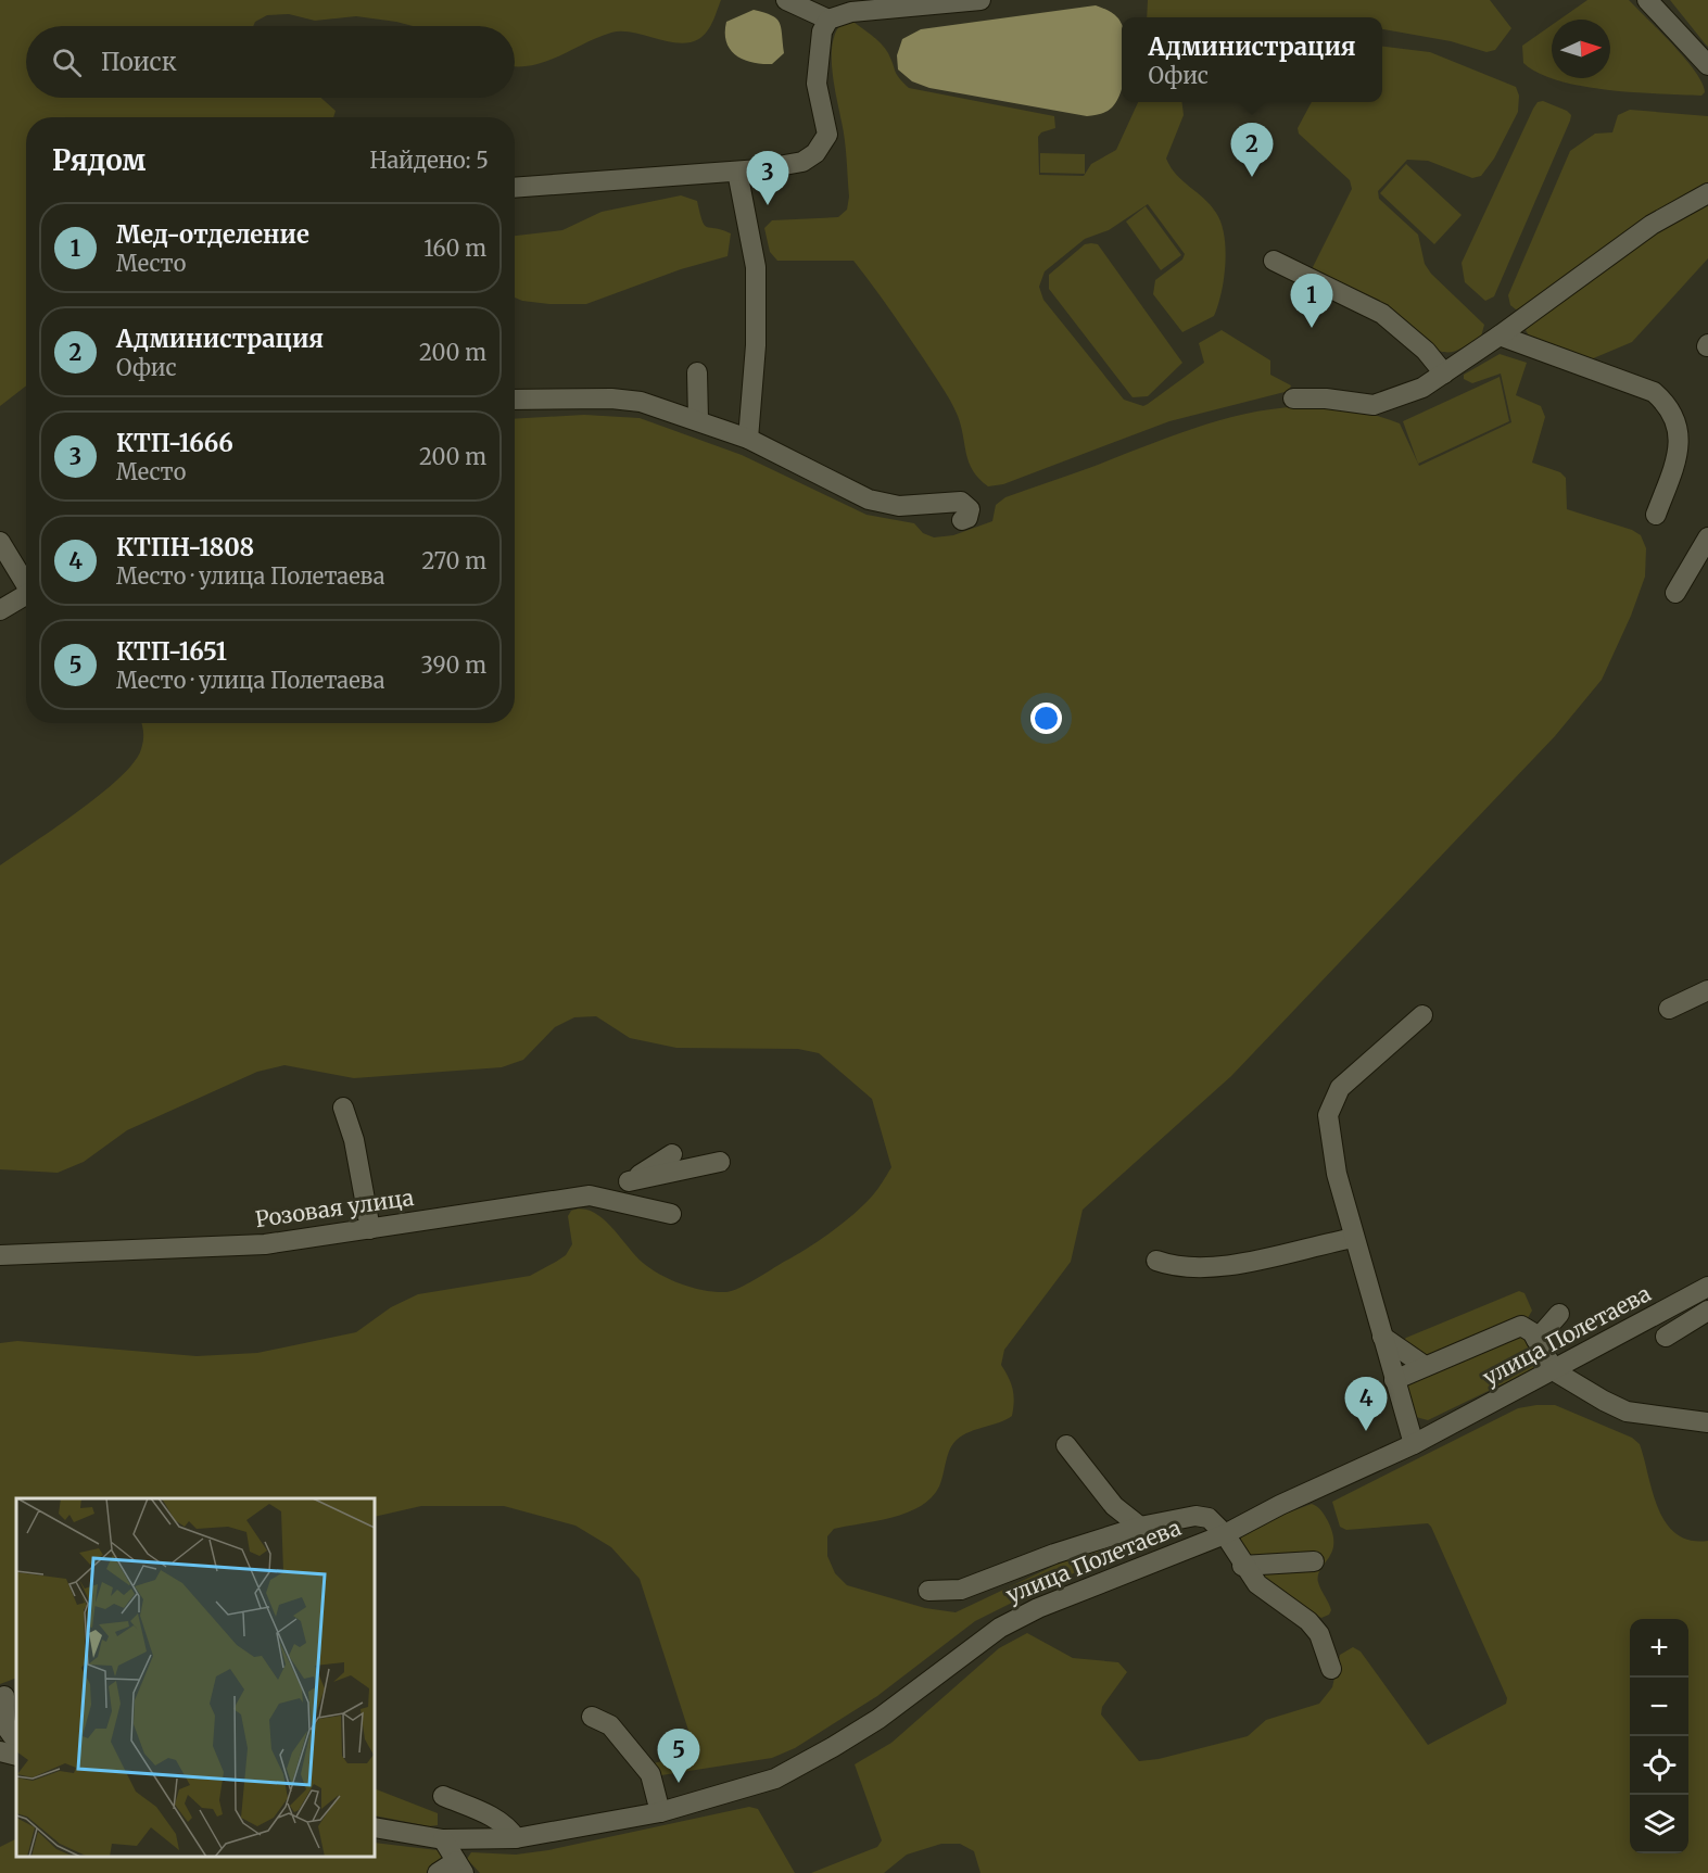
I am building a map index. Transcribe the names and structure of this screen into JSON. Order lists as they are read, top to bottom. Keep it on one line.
{"streets":{"street":["Розовая улица","улица Полетаева"]},"north":"right","page":{"popup":["Администрация","Офис"],"search":"Поиск","heading":["Рядом","Найдено: 5"],"pins":["2","3","1","4","5"],"list":[{"mark":"1","name":"Мед-отделение","note":"Место","value":"160 m"},{"mark":"2","name":"Администрация","note":"Офис","value":"200 m"},{"mark":"3","name":"КТП-1666","note":"Место","value":"200 m"},{"mark":"4","name":"КТПН-1808","note":"Место · улица Полетаева","value":"270 m"},{"mark":"5","name":"КТП-1651","note":"Место · улица Полетаева","value":"390 m"}],"map_buttons":["+","−"]}}
